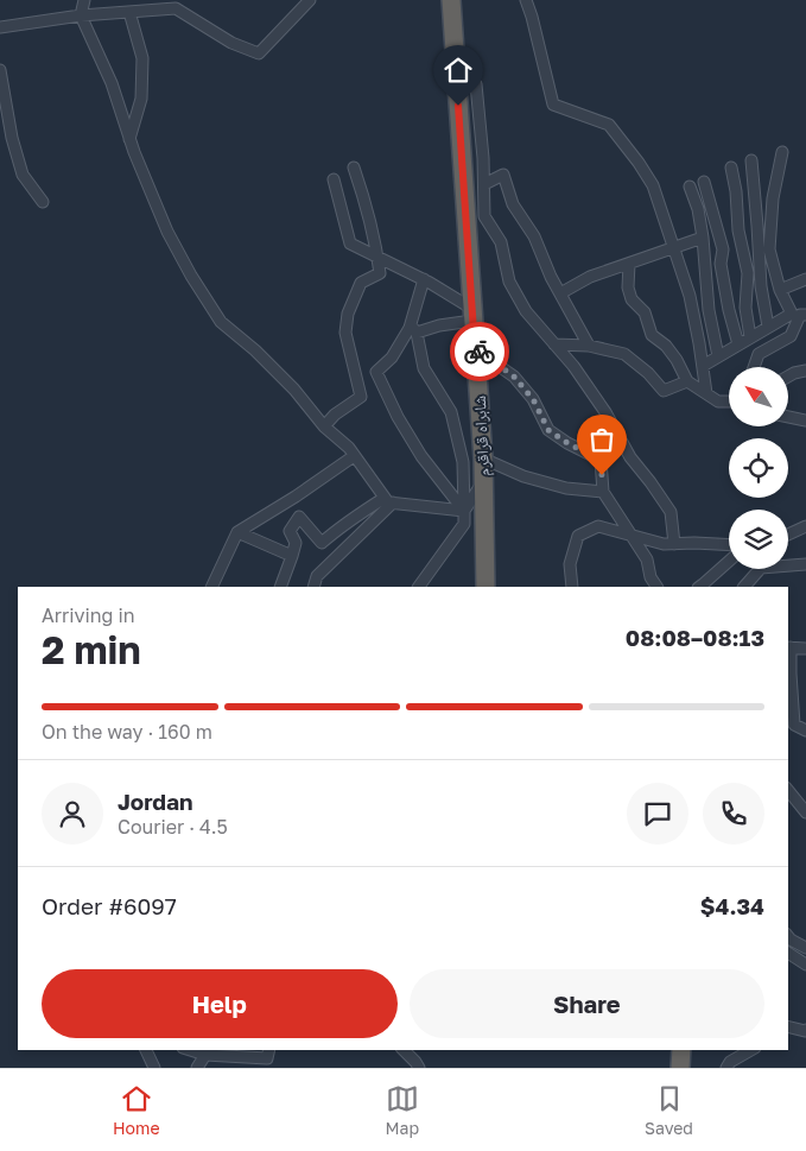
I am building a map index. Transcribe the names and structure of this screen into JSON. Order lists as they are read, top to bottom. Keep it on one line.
{"streets":{"highway":["شاہراہ قراقرم"]},"north":"top left","page":{"heading":["2 min","Arriving in","08:08–08:13"],"panel":["Jordan","Courier · 4.5","Order #6097","$4.34"],"bar":"On the way · 160 m","buttons":["Help","Share"],"tabs":["Home","Map","Saved"]}}
